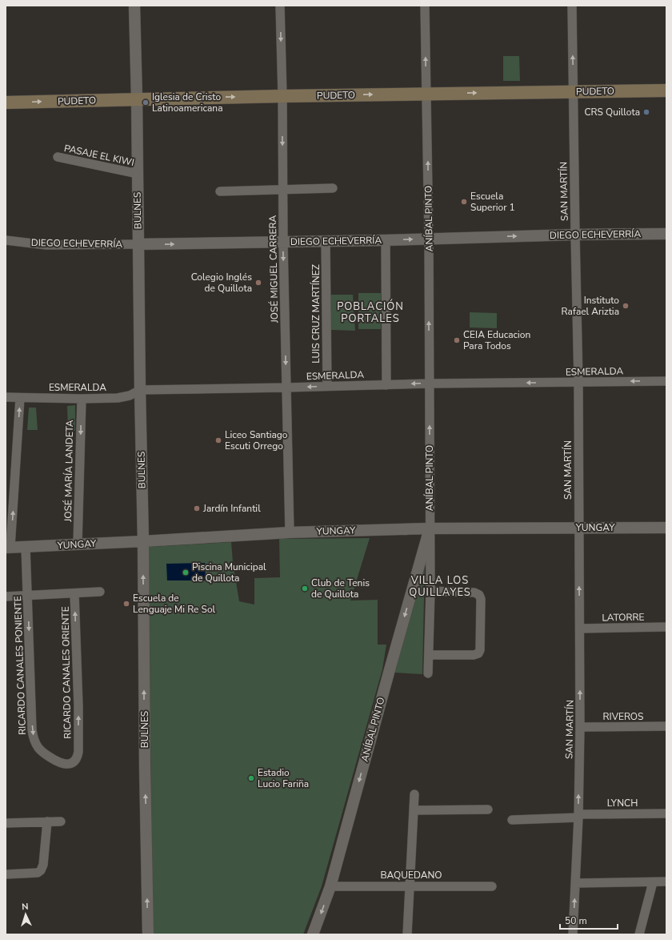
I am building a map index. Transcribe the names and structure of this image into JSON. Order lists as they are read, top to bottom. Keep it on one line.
{"streets":{"main road":["PUDETO"],"street":["PASAJE EL KIWI","SAN MARTÍN","BULNES","ANÍBAL PINTO","DIEGO ECHEVERRÍA","JOSÉ MIGUEL CARRERA","LUIS CRUZ MARTÍNEZ","ESMERALDA","JOSÉ MARÍA LANDETA","YUNGAY","LATORRE","RICARDO CANALES PONIENTE","RICARDO CANALES ORIENTE","RIVEROS","LYNCH","BAQUEDANO"]},"crossings":[["PUDETO","SAN MARTÍN"],["PUDETO","BULNES"],["PUDETO","ANÍBAL PINTO"],["PUDETO","JOSÉ MIGUEL CARRERA"],["PASAJE EL KIWI","BULNES"],["SAN MARTÍN","DIEGO ECHEVERRÍA"],["SAN MARTÍN","ESMERALDA"],["SAN MARTÍN","YUNGAY"],["SAN MARTÍN","LATORRE"],["SAN MARTÍN","RIVEROS"],["SAN MARTÍN","LYNCH"],["BULNES","DIEGO ECHEVERRÍA"],["BULNES","ESMERALDA"],["BULNES","YUNGAY"],["ANÍBAL PINTO","DIEGO ECHEVERRÍA"],["ANÍBAL PINTO","ESMERALDA"],["ANÍBAL PINTO","YUNGAY"],["ANÍBAL PINTO","BAQUEDANO"],["DIEGO ECHEVERRÍA","JOSÉ MIGUEL CARRERA"],["DIEGO ECHEVERRÍA","LUIS CRUZ MARTÍNEZ"],["JOSÉ MIGUEL CARRERA","ESMERALDA"],["JOSÉ MIGUEL CARRERA","YUNGAY"],["LUIS CRUZ MARTÍNEZ","ESMERALDA"],["ESMERALDA","JOSÉ MARÍA LANDETA"],["JOSÉ MARÍA LANDETA","YUNGAY"],["YUNGAY","RICARDO CANALES PONIENTE"],["RICARDO CANALES PONIENTE","RICARDO CANALES ORIENTE"]],"one_way":["PUDETO","SAN MARTÍN","BULNES","DIEGO ECHEVERRÍA","JOSÉ MIGUEL CARRERA","ESMERALDA","RICARDO CANALES ORIENTE"],"districts":["POBLACIÓN PORTALES","VILLA LOS QUILLAYES"],"places":["Iglesia de Cristo Latinoamericana","CRS Quillota","Escuela Superior 1","Colegio Inglés de Quillota","Instituto Rafael Ariztia","CEIA Educacion Para Todos","Liceo Santiago Escuti Orrego","Jardín Infantil","Piscina Municipal de Quillota","Club de Tenis de Quillota","Escuela de Lenguaje Mi Re Sol","Estadio Lucio Fariña"],"scale_bar":"50 m","north":"top"}
